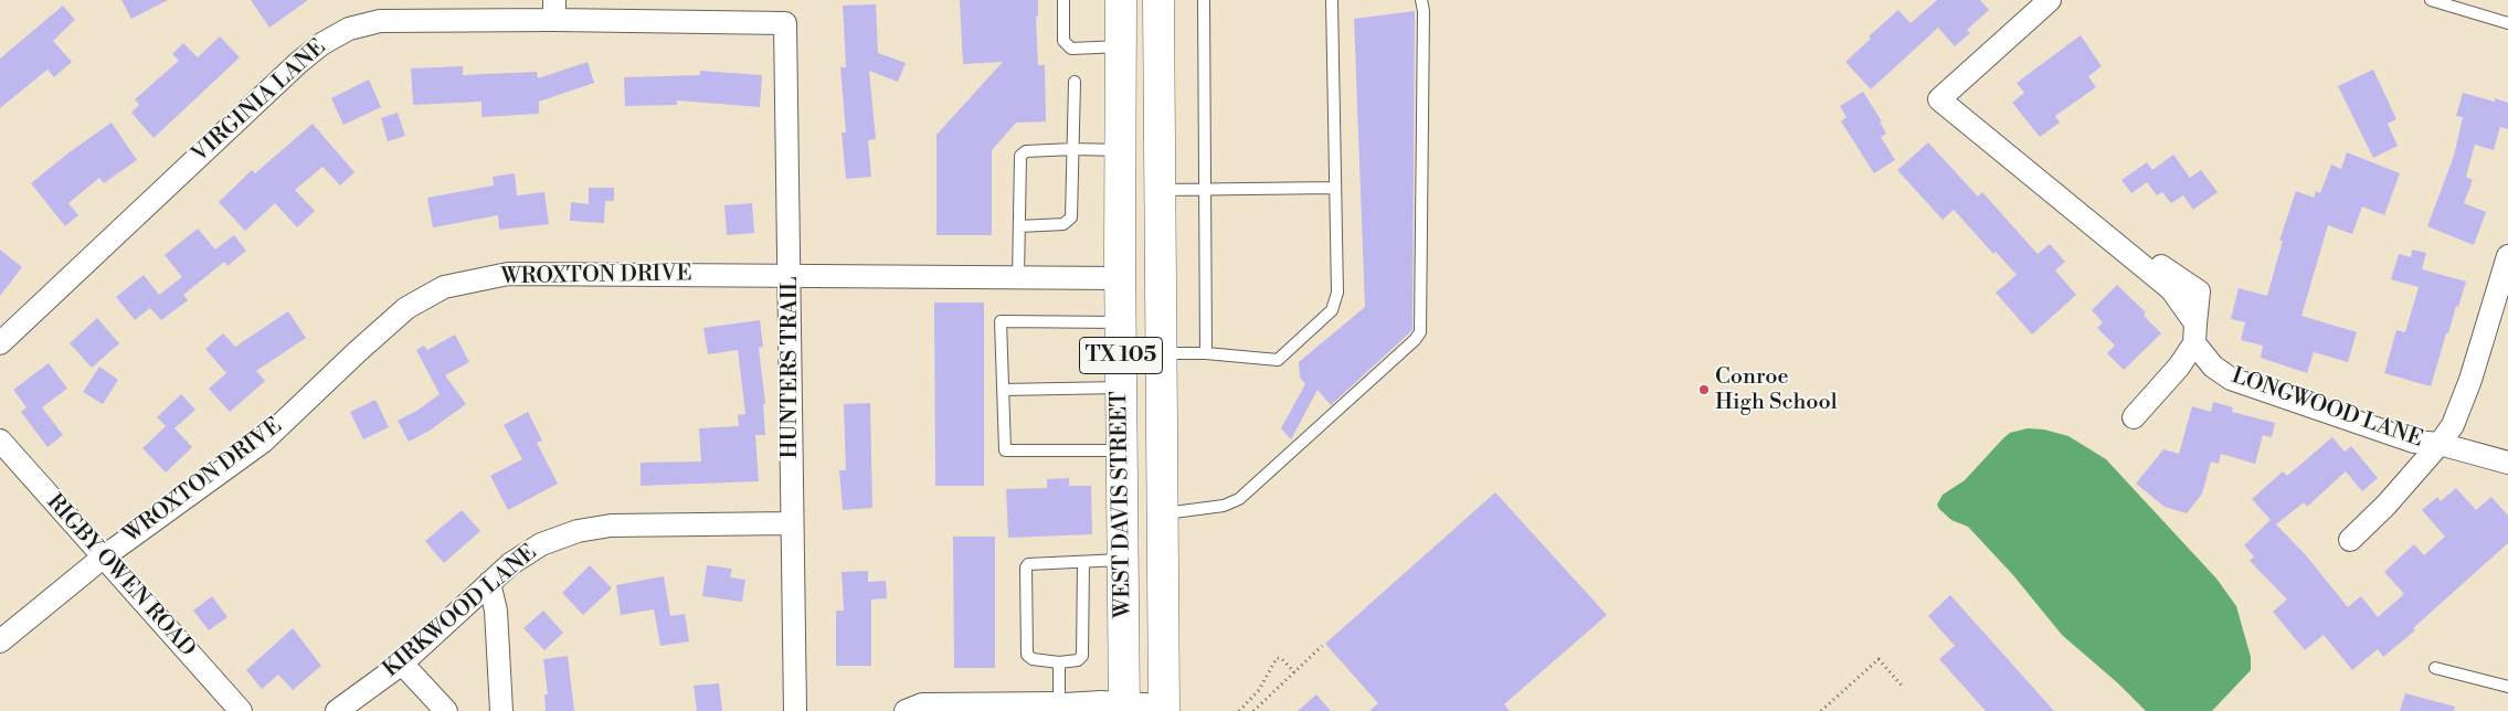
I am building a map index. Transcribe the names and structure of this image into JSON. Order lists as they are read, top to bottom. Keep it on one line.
{"streets":{"main road":["TX 105","WEST DAVIS STREET"],"street":["VIRGINIA LANE","WROXTON DRIVE","HUNTERS TRAIL","LONGWOOD LANE","RIGBY OWEN ROAD","KIRKWOOD LANE"]},"crossings":[["VIRGINIA LANE","HUNTERS TRAIL"],["WROXTON DRIVE","HUNTERS TRAIL"],["WROXTON DRIVE","WEST DAVIS STREET"],["WROXTON DRIVE","RIGBY OWEN ROAD"],["HUNTERS TRAIL","KIRKWOOD LANE"]],"places":["Conroe High School"]}
